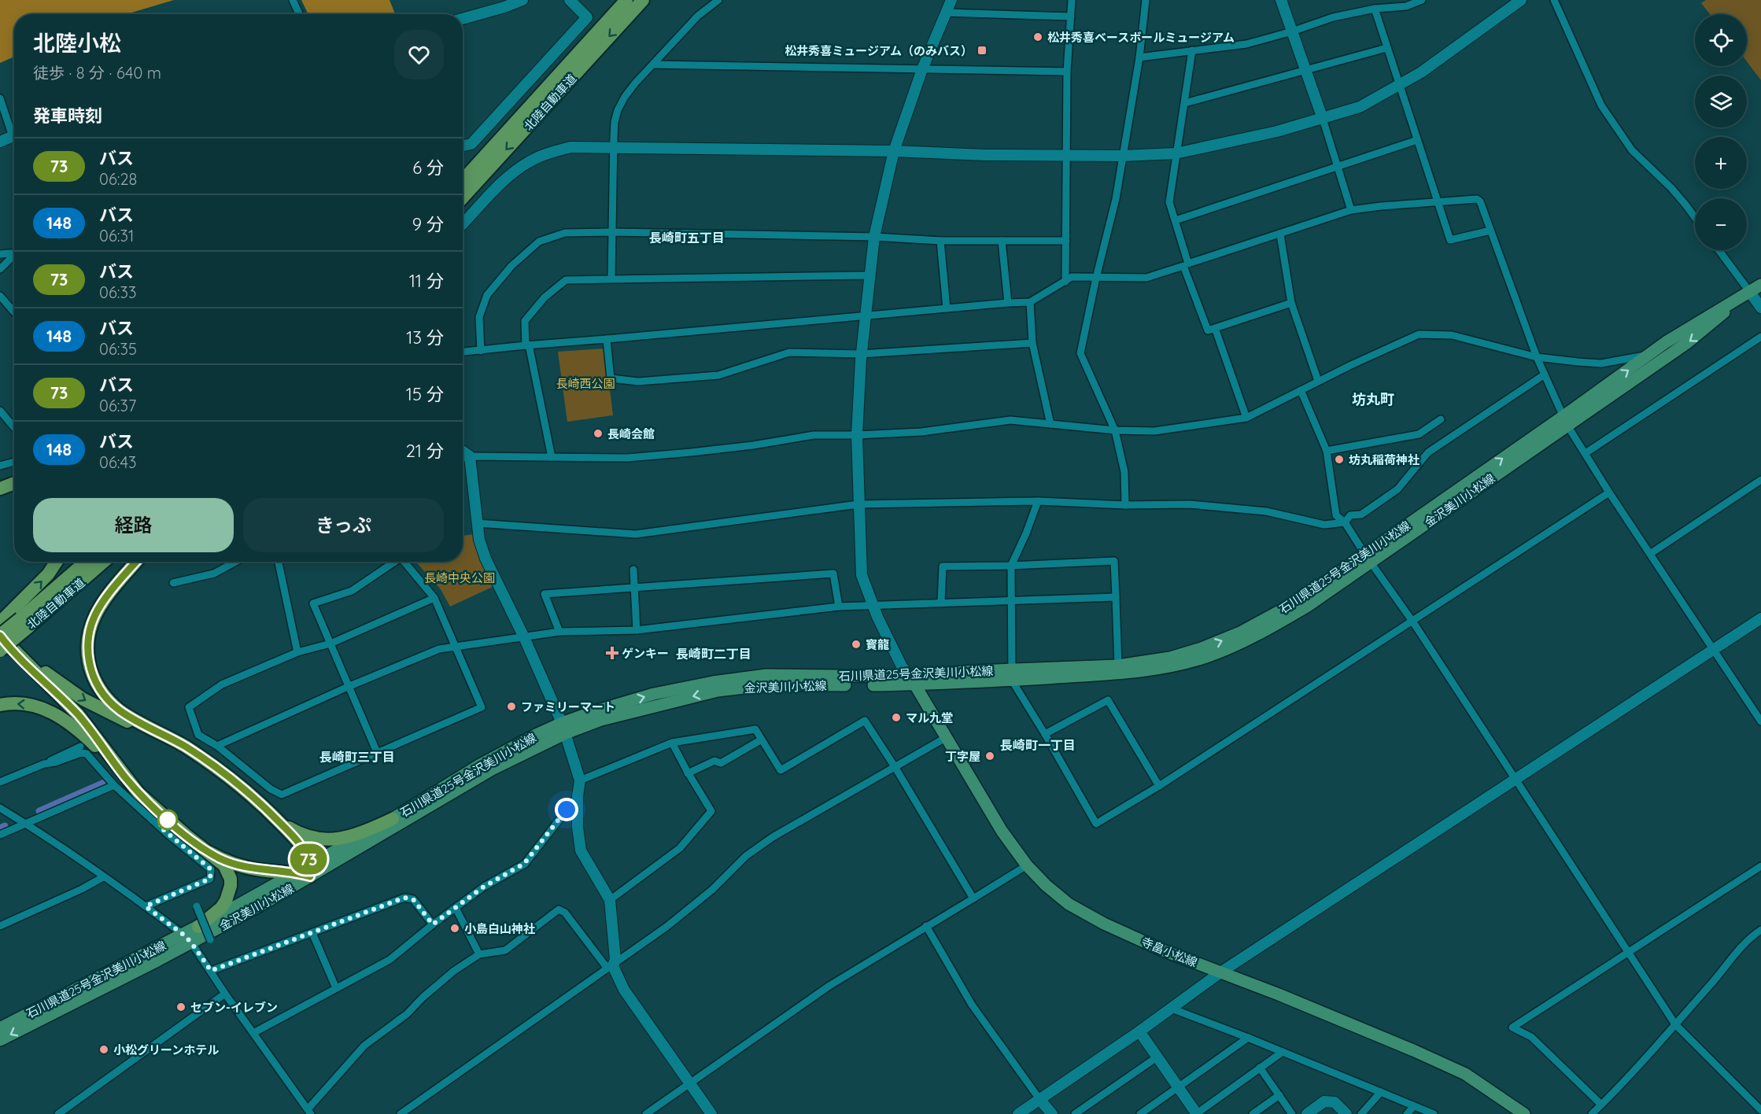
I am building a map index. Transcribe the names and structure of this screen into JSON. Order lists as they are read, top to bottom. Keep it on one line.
{"streets":{"highway":["北陸自動車道"],"main road":["金沢美川小松線","石川県道25号金沢美川小松線","寺畠小松線"]},"crossings":[["金沢美川小松線","石川県道25号金沢美川小松線"],["石川県道25号金沢美川小松線","寺畠小松線"]],"districts":["長崎町五丁目","坊丸町","長崎町二丁目","長崎町一丁目","長崎町三丁目"],"parks":["長崎西公園","長崎中央公園"],"places":{"other":["松井秀喜ベースボールミュージアム","長崎会館","坊丸稲荷神社","寳龍","ファミリーマート","マル九堂","丁字屋","小島白山神社","セブン-イレブン","小松グリーンホテル"],"transit":["松井秀喜ミュージアム（のみバス）"],"health":["ゲンキー"]},"lines":["bus line 73"],"page":{"on_map":"73","map_buttons":["+","−"],"heading":[["北陸小松","徒歩 · 8 分 · 640 m"],"発車時刻"],"list":[{"mark":"73","name":"バス","note":"06:28","value":"6 分"},{"mark":"148","name":"バス","note":"06:31","value":"9 分"},{"mark":"73","name":"バス","note":"06:33","value":"11 分"},{"mark":"148","name":"バス","note":"06:35","value":"13 分"},{"mark":"73","name":"バス","note":"06:37","value":"15 分"},{"mark":"148","name":"バス","note":"06:43","value":"21 分"}],"buttons":["経路","きっぷ"]}}
